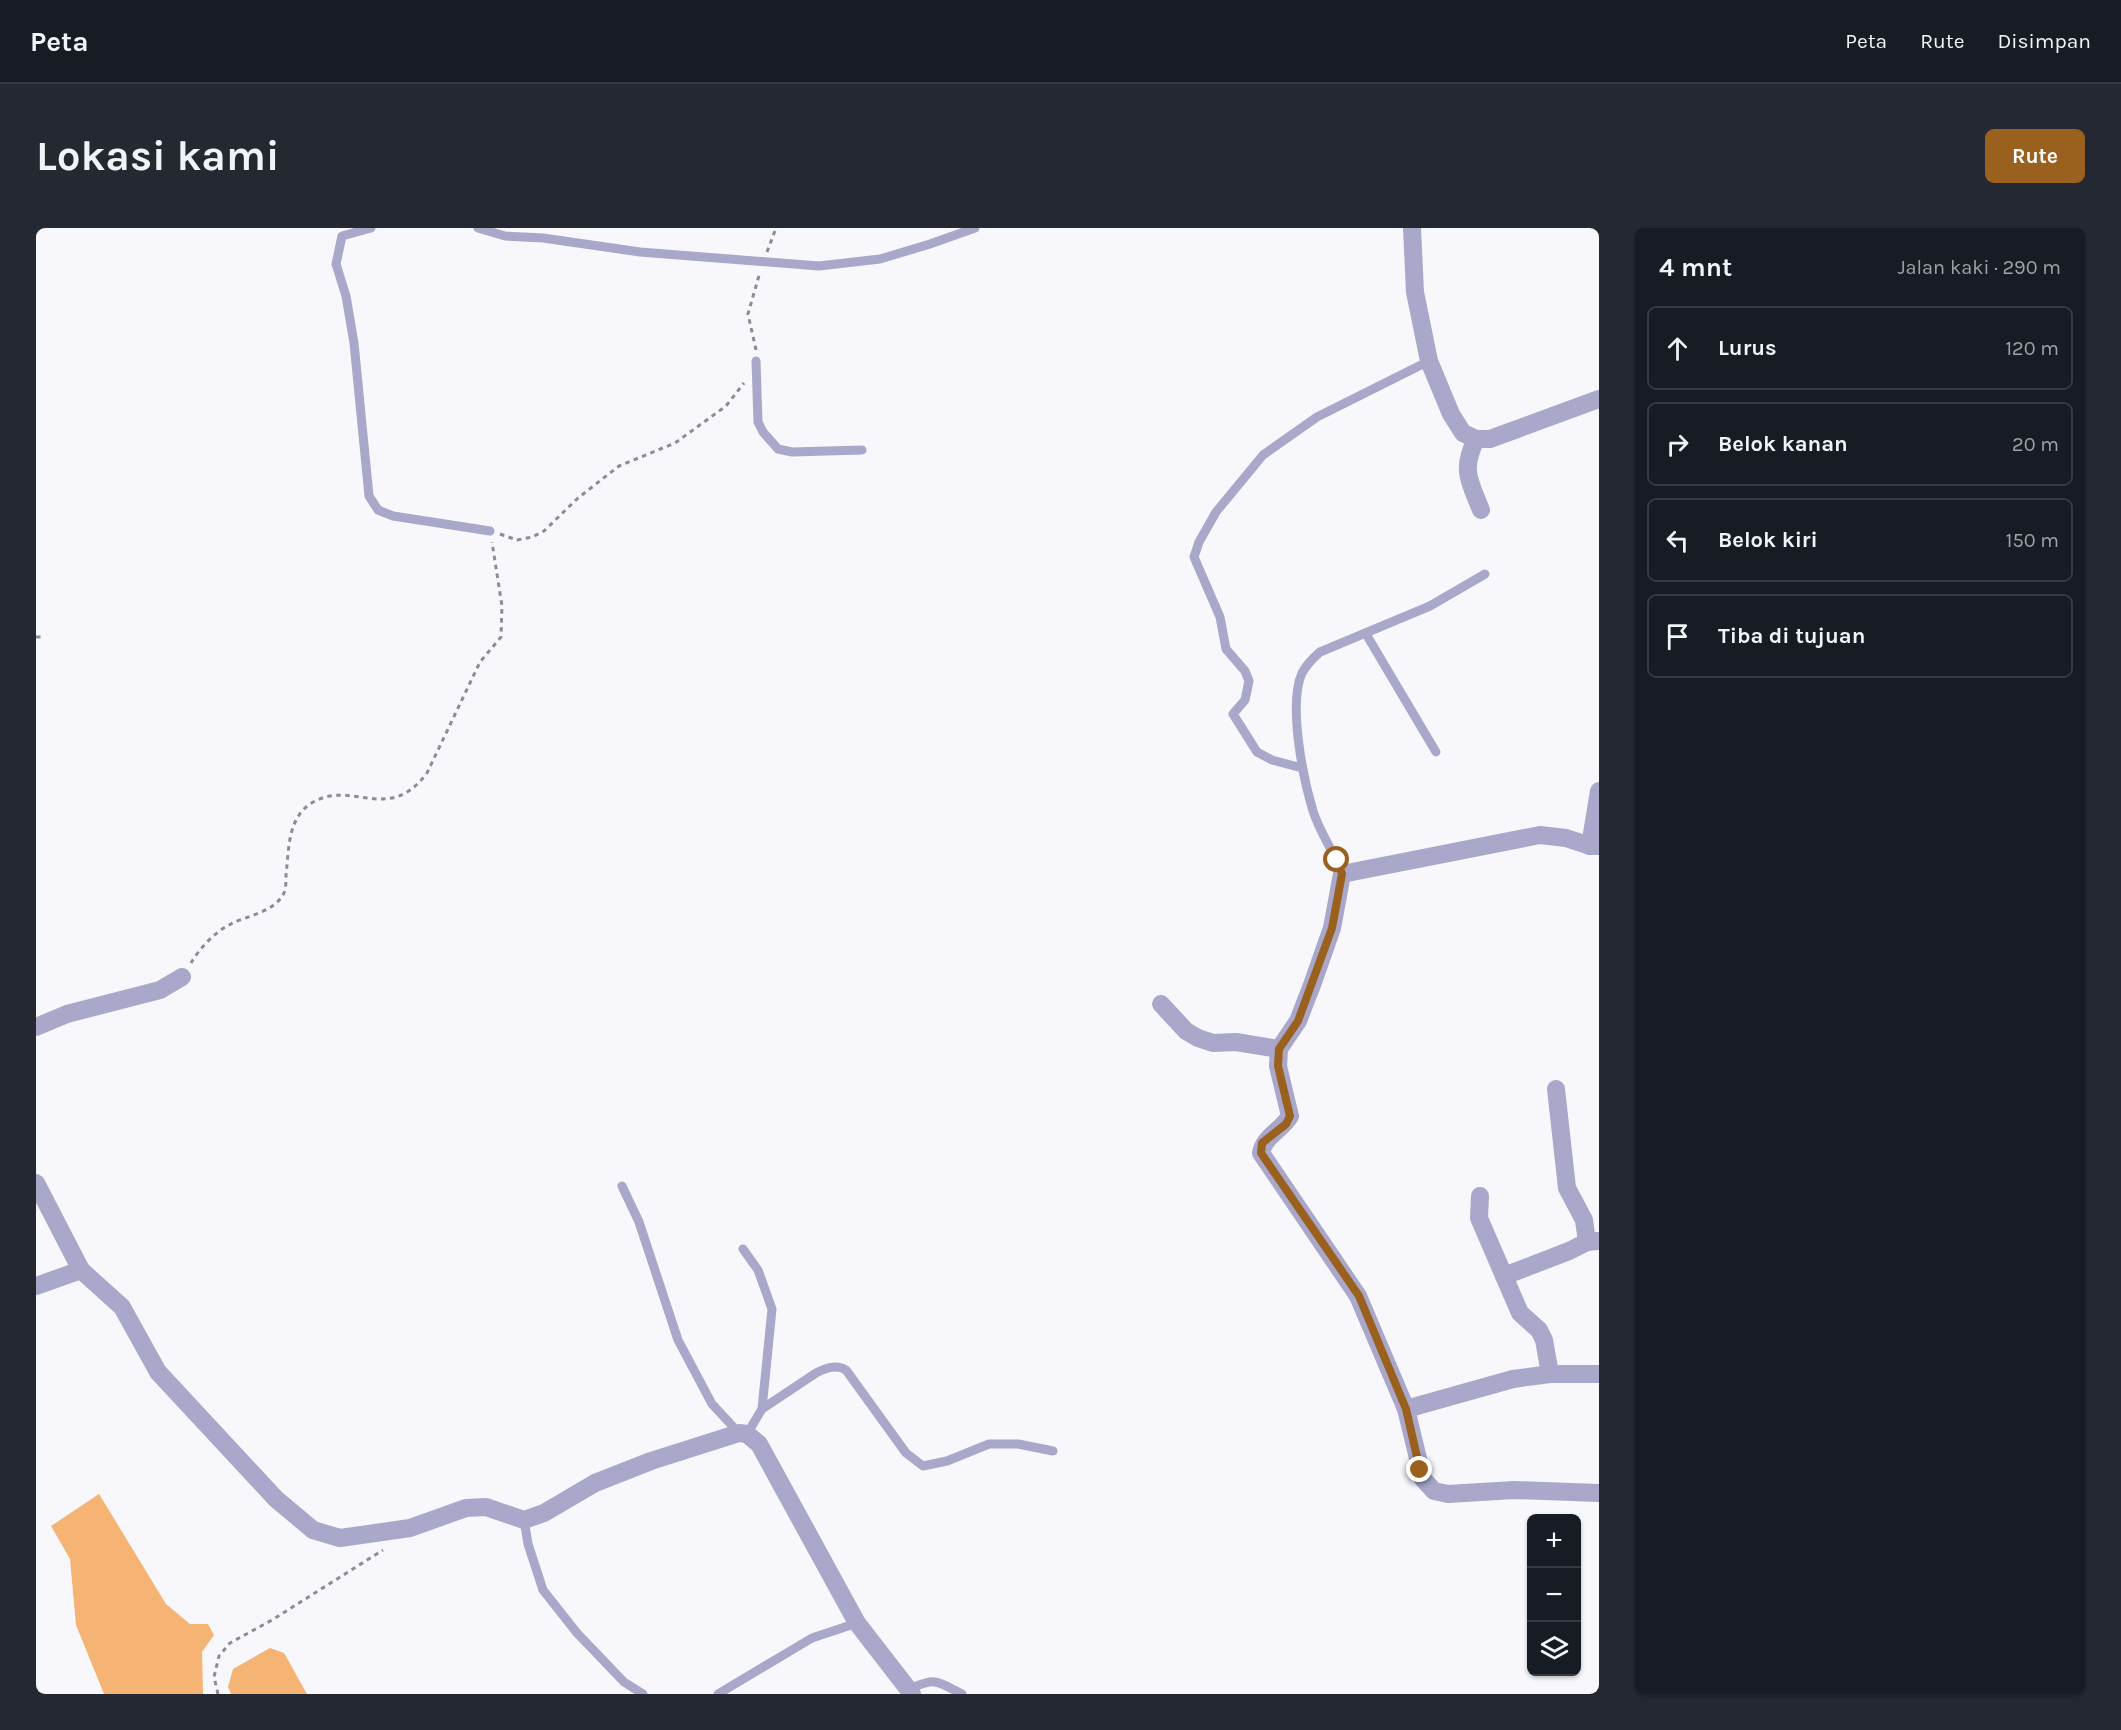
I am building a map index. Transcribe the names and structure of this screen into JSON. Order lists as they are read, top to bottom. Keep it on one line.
{"page":{"header":"Peta","nav":["Peta","Rute","Disimpan"],"buttons":"Rute","title":"Lokasi kami","heading":["4 mnt","Jalan kaki · 290 m"],"list":[["Lurus","120 m"],["Belok kanan","20 m"],["Belok kiri","150 m"],"Tiba di tujuan"],"map_buttons":["+","−"]}}
